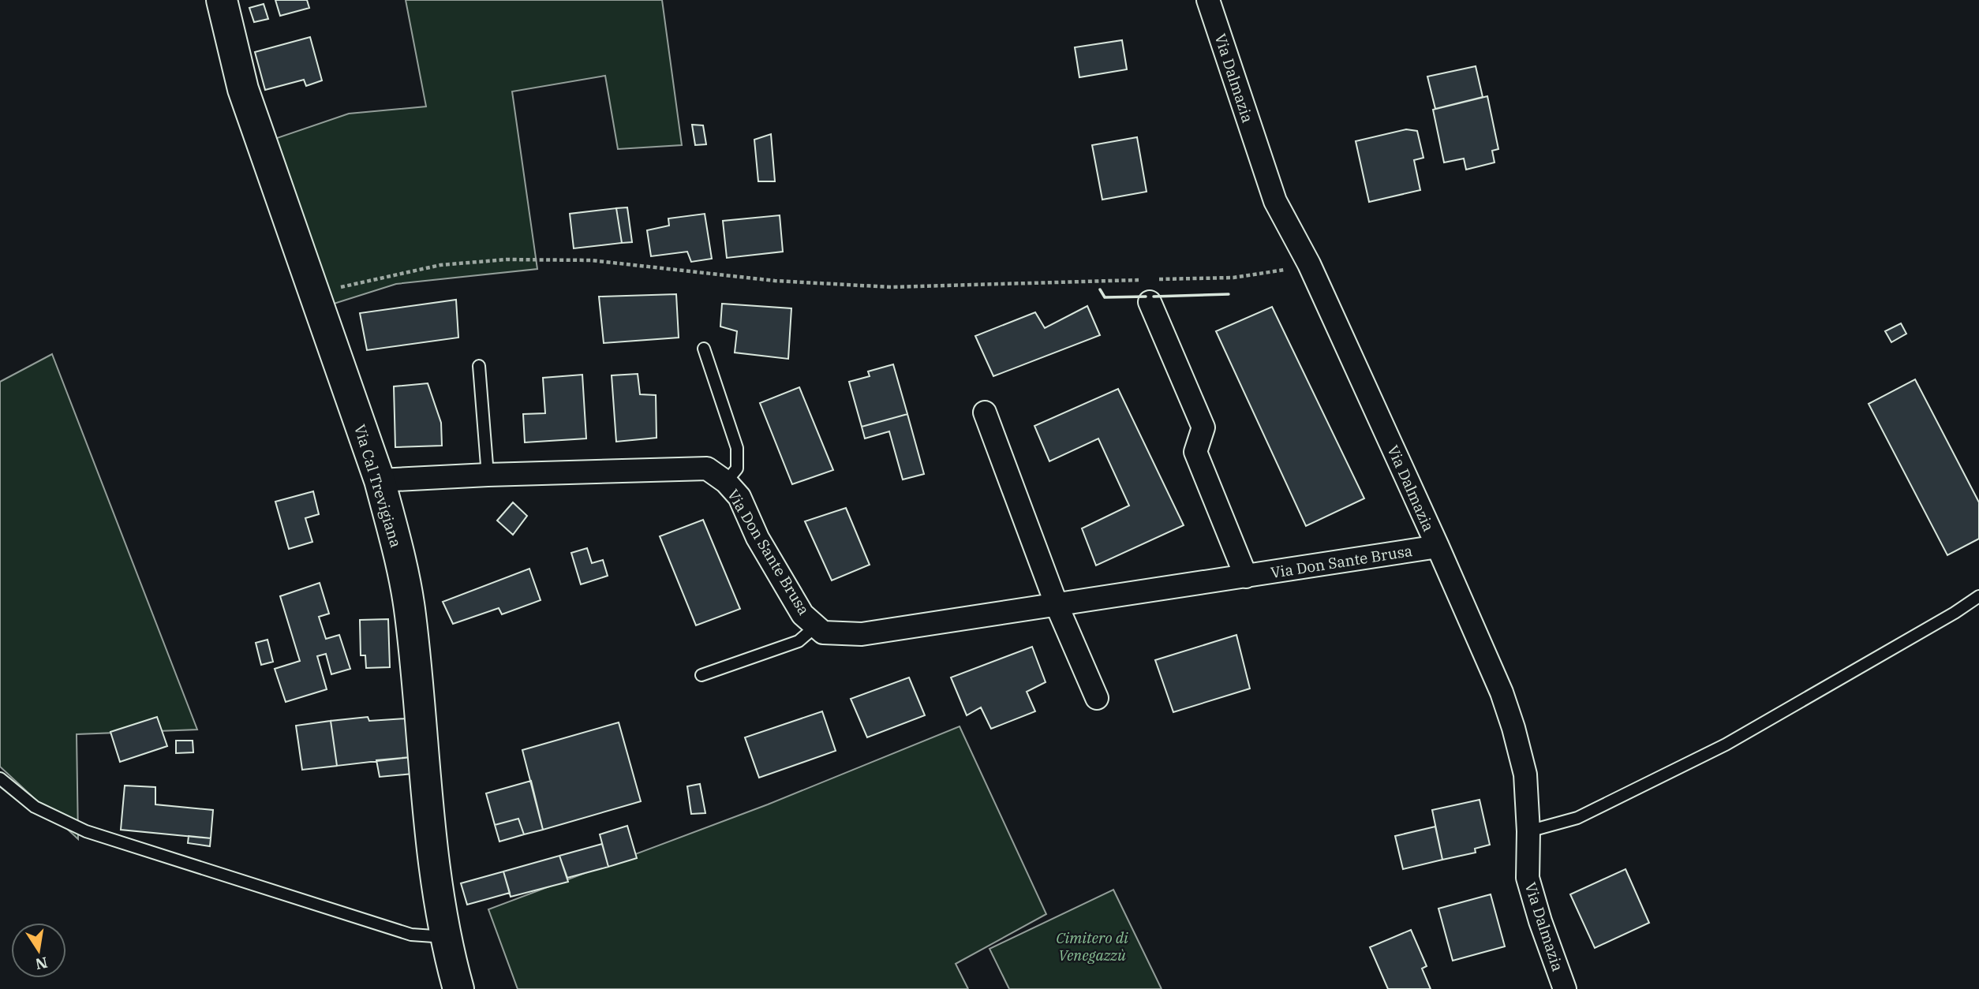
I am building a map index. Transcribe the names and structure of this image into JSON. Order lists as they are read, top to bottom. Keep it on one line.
{"streets":{"street":["Via Dalmazia","Via Cal Trevigiana","Via Don Sante Brusa"]},"crossings":[["Via Dalmazia","Via Don Sante Brusa"],["Via Cal Trevigiana","Via Don Sante Brusa"]],"parks":["Cimitero di Venegazzù"],"north":"bottom"}
